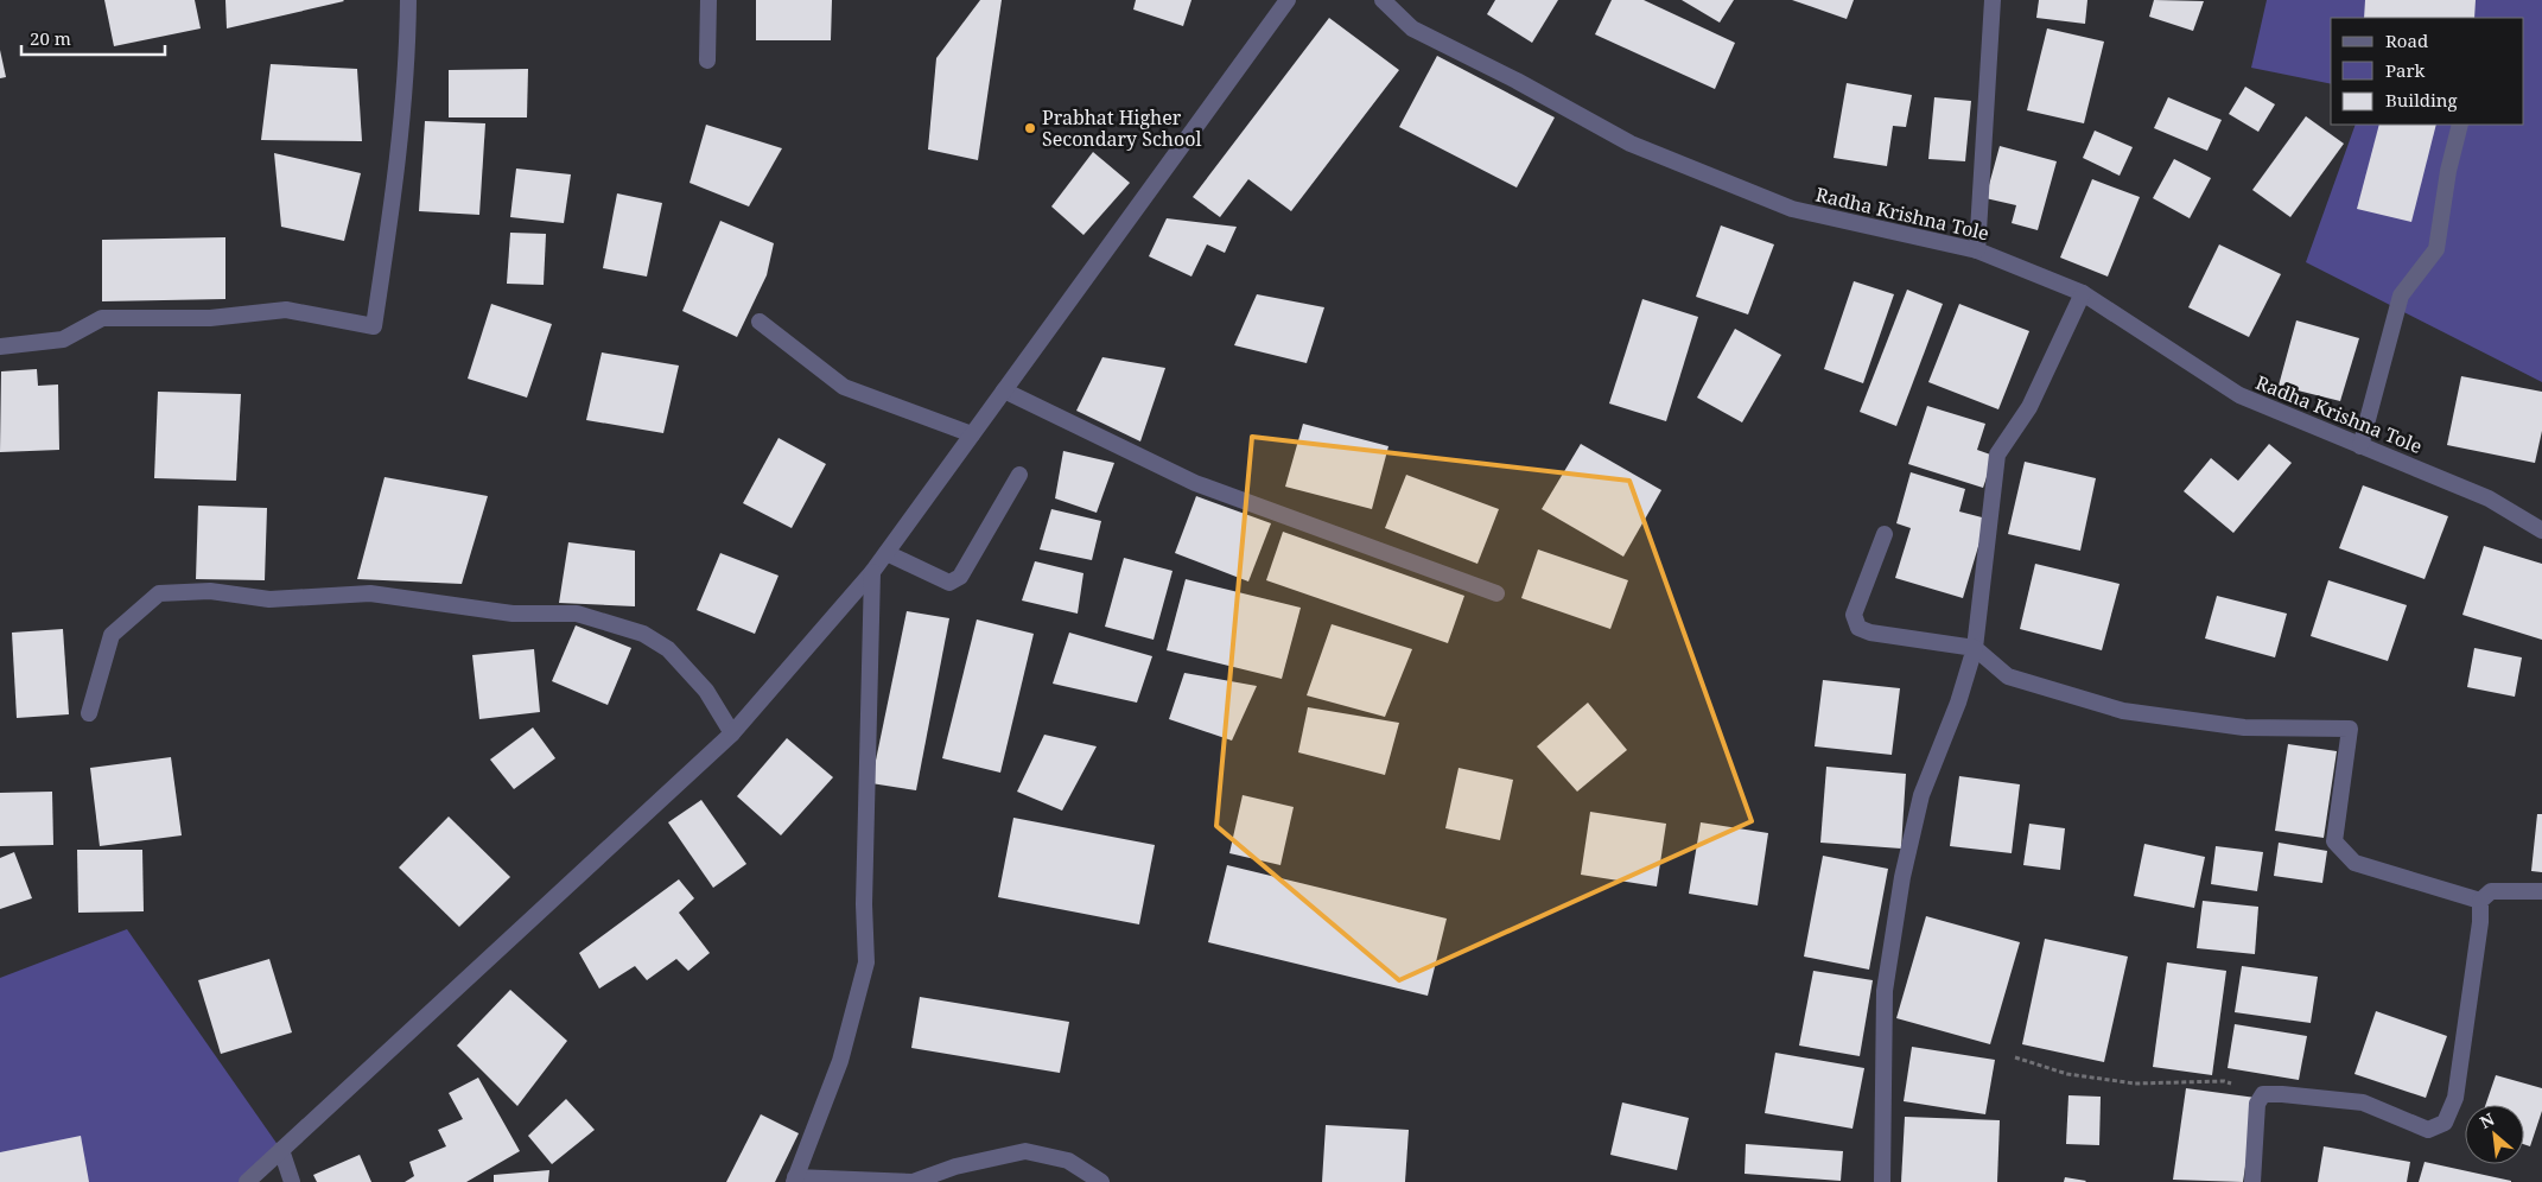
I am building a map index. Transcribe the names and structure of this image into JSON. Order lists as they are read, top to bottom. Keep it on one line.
{"streets":{"street":["Radha Krishna Tole"]},"places":["Prabhat Higher Secondary School"],"legend":["Road","Park","Building"],"scale_bar":"20 m","north":"top left"}
